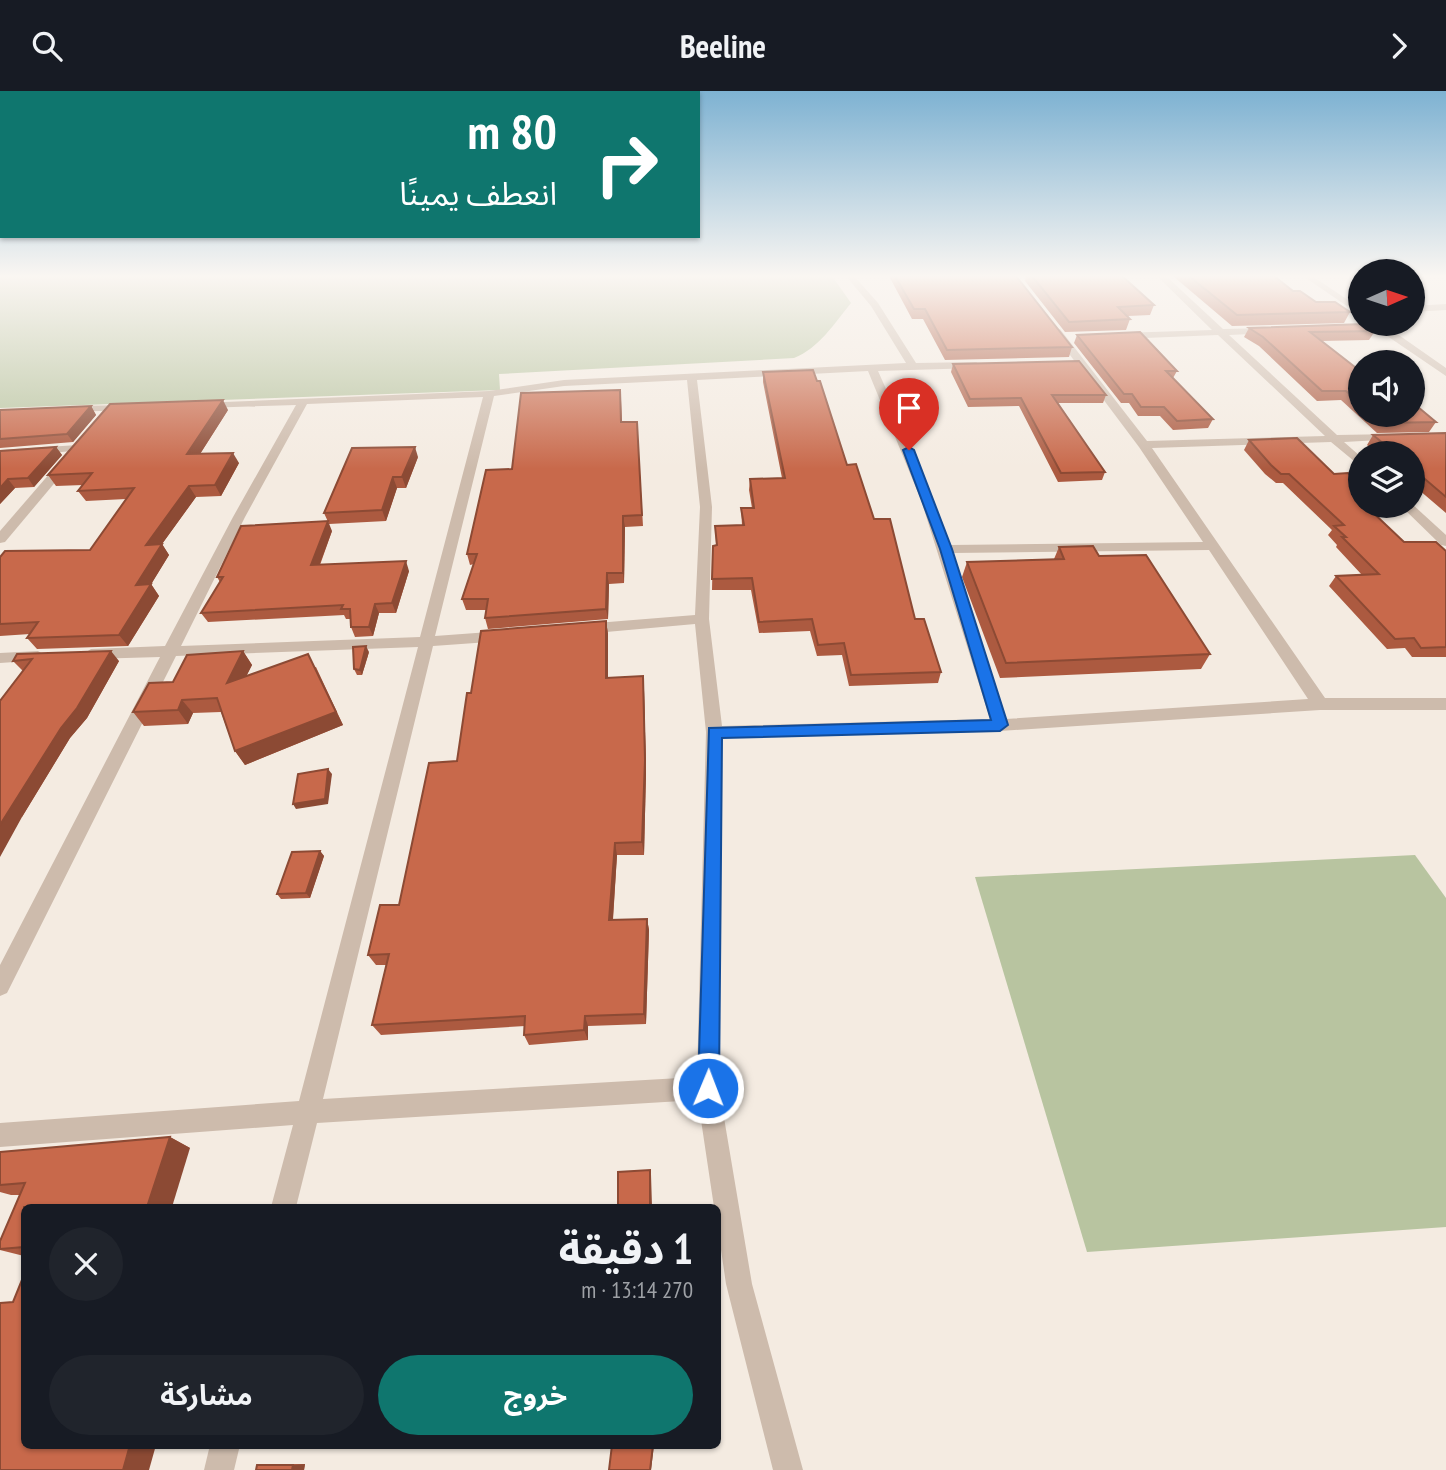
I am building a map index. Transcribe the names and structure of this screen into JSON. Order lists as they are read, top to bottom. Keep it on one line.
{"north":"right","page":{"header":"Beeline","turn":["80 m","انعطف يمينًا"],"heading":["1 دقيقة","270 m · 13:14"],"buttons":["خروج","مشاركة"]}}
